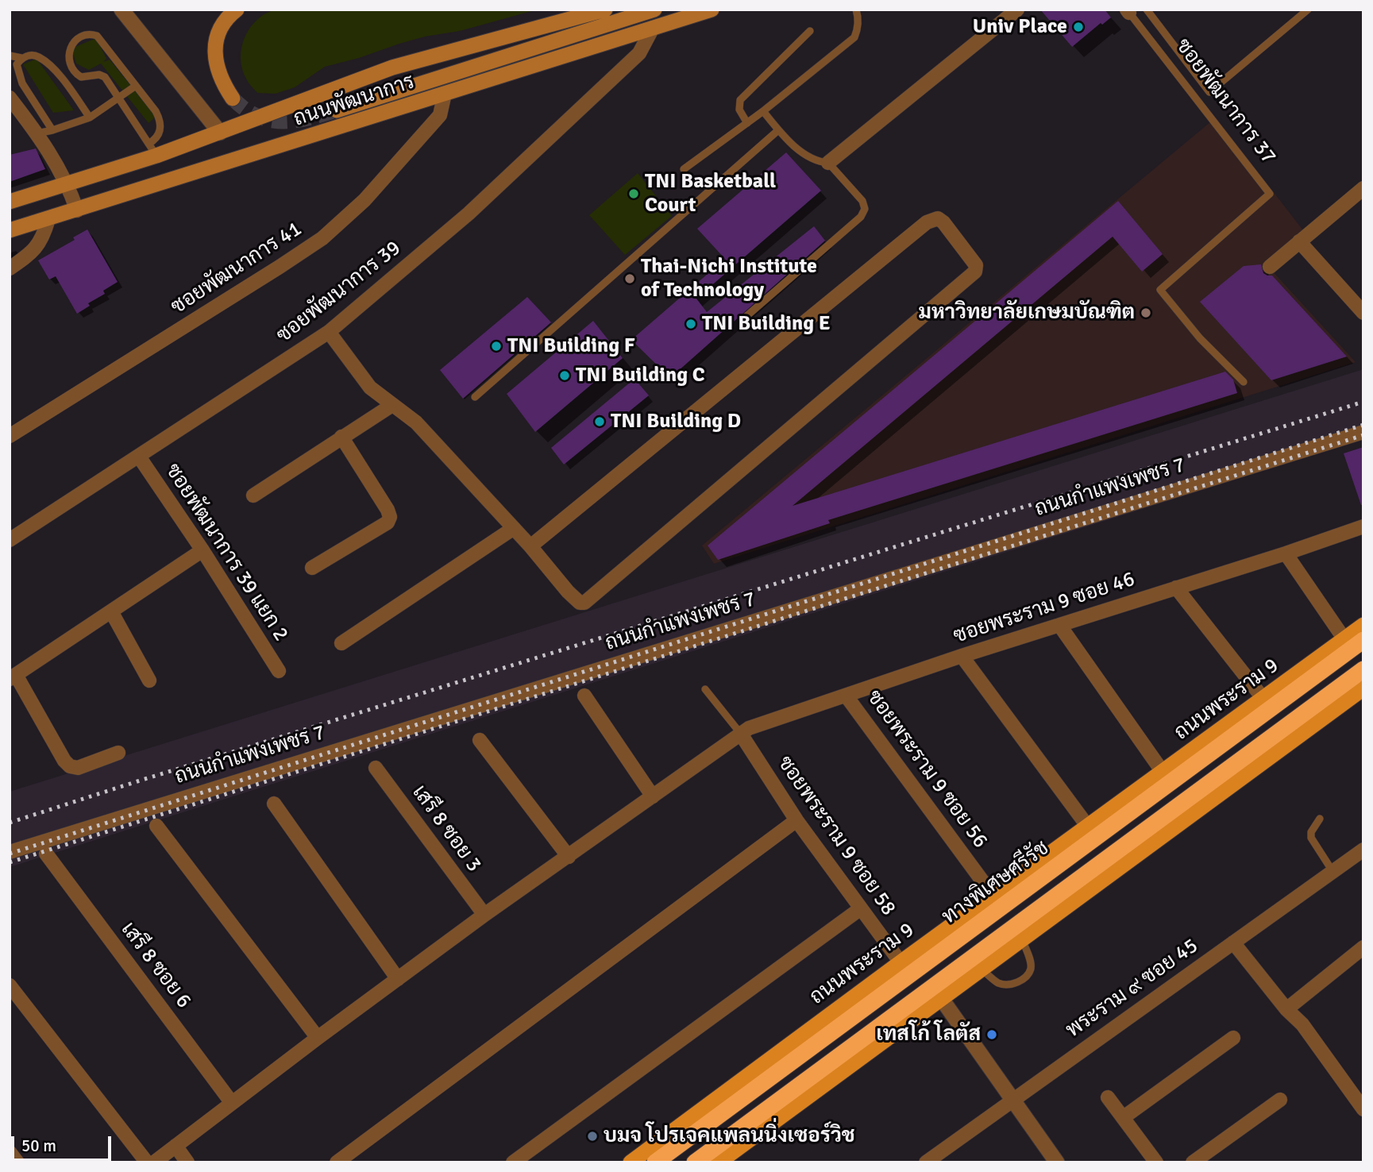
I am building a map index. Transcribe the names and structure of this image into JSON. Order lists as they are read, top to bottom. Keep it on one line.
{"streets":{"highway":["ทางพิเศษศรีรัช"],"main road":["ถนนพัฒนาการ","ถนนพระราม 9"],"street":["ซอยพัฒนาการ 41","ซอยพัฒนาการ 39","ถนนกำแพงเพชร 7","ซอยพัฒนาการ 39 แยก 2","ซอยพระราม 9 ซอย 46","ซอยพระราม 9 ซอย 56","เสรี 8 ซอย 3","ซอยพระราม 9 ซอย 58","เสรี 8 ซอย 6","พระราม ๙ ซอย 45"],"lane":["ซอยพัฒนาการ 37"]},"crossings":[["ถนนพัฒนาการ","ซอยพัฒนาการ 41"],["ถนนพัฒนาการ","ซอยพัฒนาการ 39"],["ซอยพัฒนาการ 39","ซอยพัฒนาการ 39 แยก 2"],["ซอยพระราม 9 ซอย 46","ซอยพระราม 9 ซอย 56"],["ซอยพระราม 9 ซอย 46","เสรี 8 ซอย 3"],["ซอยพระราม 9 ซอย 46","ซอยพระราม 9 ซอย 58"],["ซอยพระราม 9 ซอย 46","เสรี 8 ซอย 6"],["ถนนพระราม 9","ซอยพระราม 9 ซอย 56"],["ถนนพระราม 9","ซอยพระราม 9 ซอย 58"]],"places":["Univ Place","TNI Basketball Court","Thai-Nichi Institute of Technology","มหาวิทยาลัยเกษมบัณฑิต","TNI Building E","TNI Building F","TNI Building C","TNI Building D","เทสโก้ โลตัส","บมจ โปรเจคแพลนนิ่งเซอร์วิช"],"scale_bar":"50 m"}
